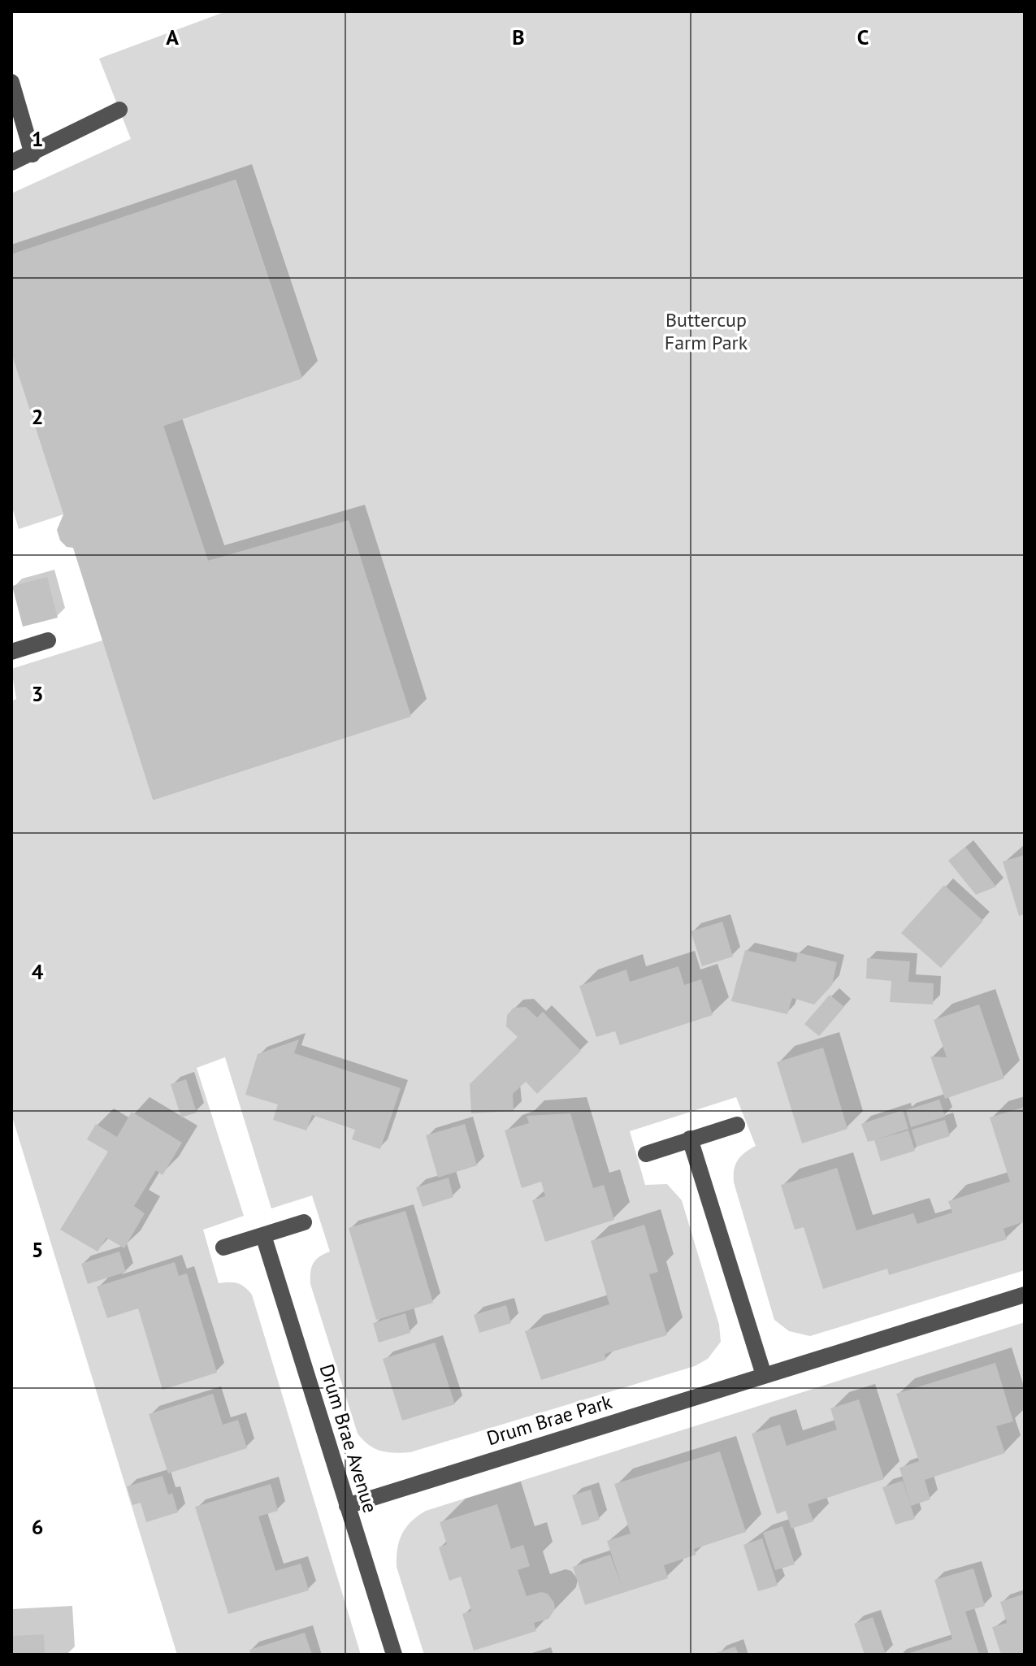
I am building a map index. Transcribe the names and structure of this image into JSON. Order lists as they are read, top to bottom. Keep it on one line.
{"streets":{"street":["Drum Brae Park","Drum Brae Avenue"]},"crossings":[["Drum Brae Park","Drum Brae Avenue"]],"parks":["Buttercup Farm Park"],"grid":{"columns":["A","B","C"],"rows":["1","2","3","4","5","6"]}}
